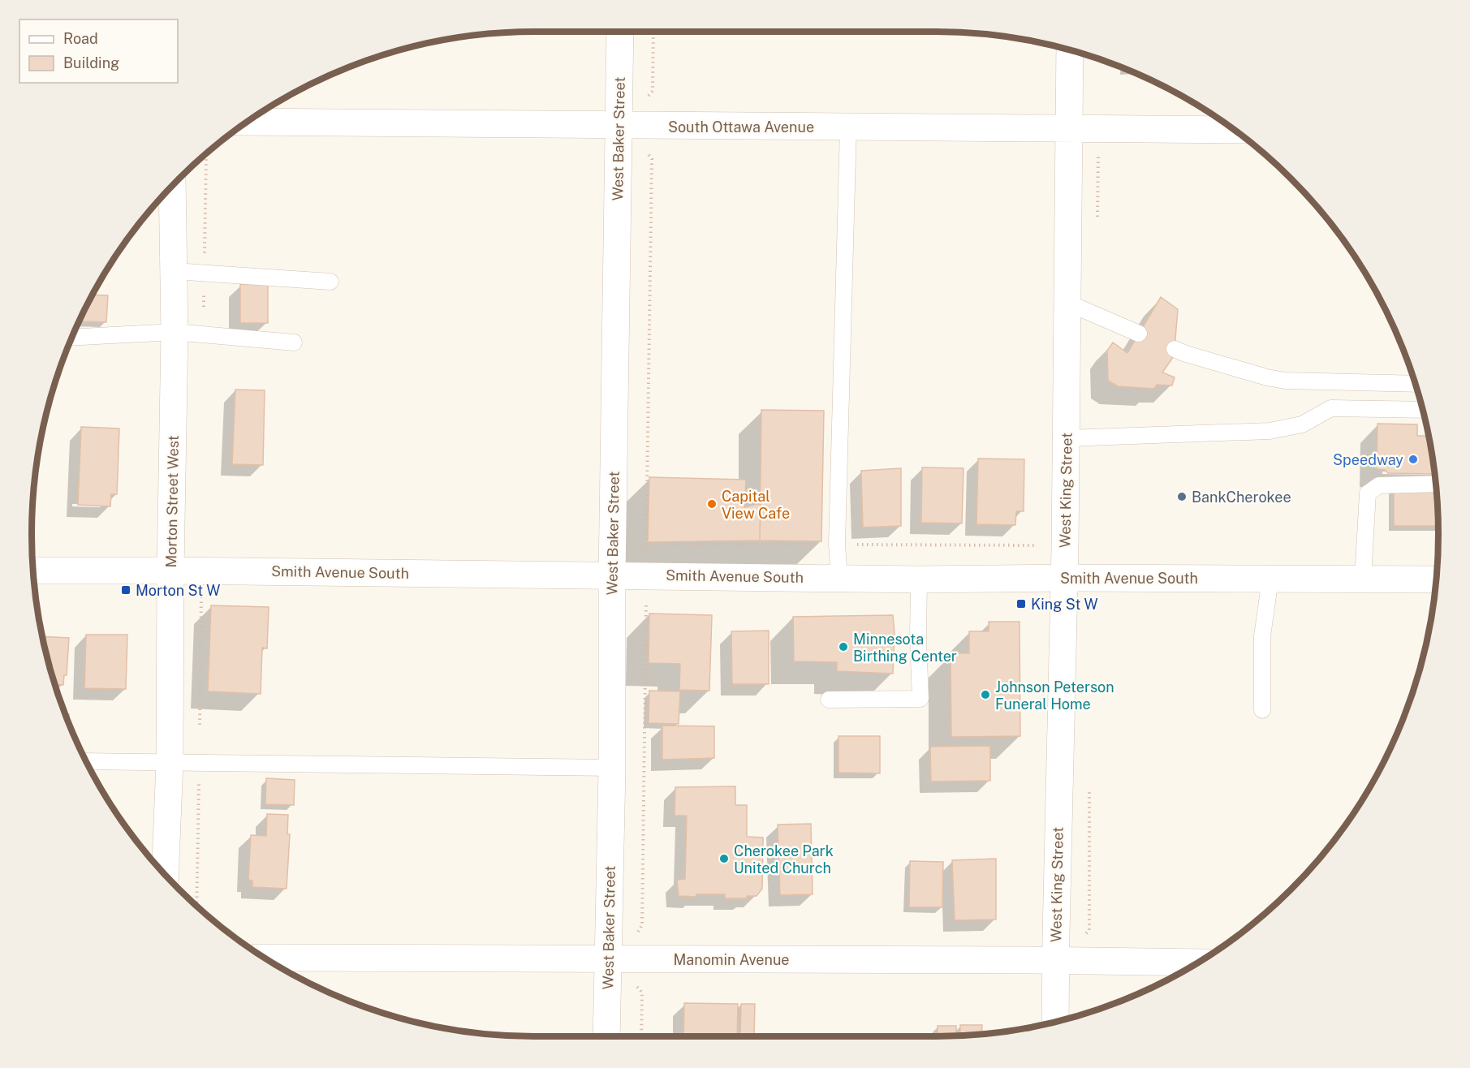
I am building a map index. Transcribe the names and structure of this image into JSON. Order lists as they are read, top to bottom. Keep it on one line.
{"streets":{"street":["South Ottawa Avenue","West Baker Street","West King Street","Morton Street West","Smith Avenue South","Manomin Avenue"]},"crossings":[["South Ottawa Avenue","West Baker Street"],["South Ottawa Avenue","West King Street"],["West Baker Street","Smith Avenue South"],["West Baker Street","Manomin Avenue"],["West King Street","Smith Avenue South"],["West King Street","Manomin Avenue"],["Morton Street West","Smith Avenue South"]],"places":{"other":["Speedway","BankCherokee","Capital View Cafe","Minnesota Birthing Center","Johnson Peterson Funeral Home","Cherokee Park United Church"],"transit":["Morton St W","King St W"]},"legend":["Road","Building"]}
